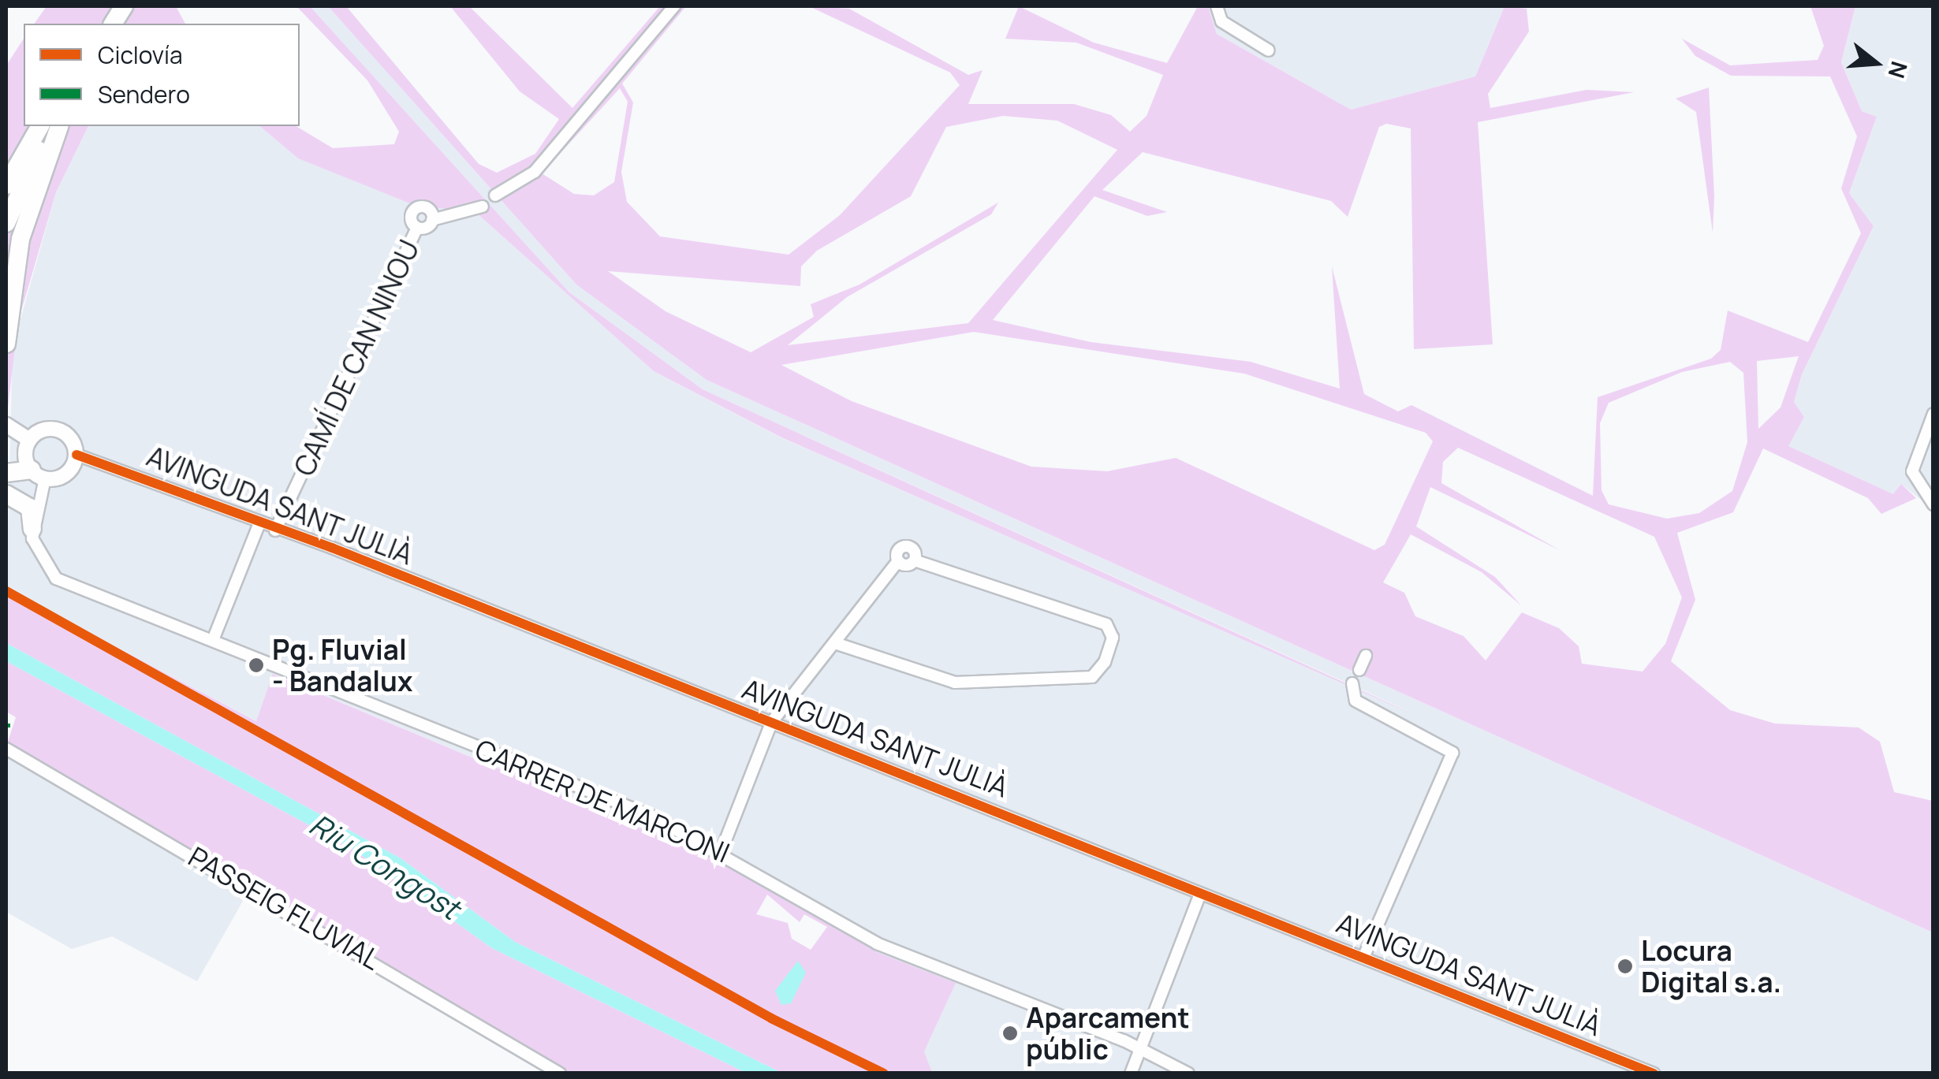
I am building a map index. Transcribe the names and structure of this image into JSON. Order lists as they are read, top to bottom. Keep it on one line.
{"streets":{"street":["CAMÍ DE CAN NINOU","AVINGUDA SANT JULIÀ","CARRER DE MARCONI","PASSEIG FLUVIAL"]},"crossings":[["CAMÍ DE CAN NINOU","AVINGUDA SANT JULIÀ"]],"water":["Riu Congost"],"places":["Pg. Fluvial - Bandalux","Locura Digital s.a.","Aparcament públic"],"legend":["Ciclovía","Sendero"],"north":"right"}
